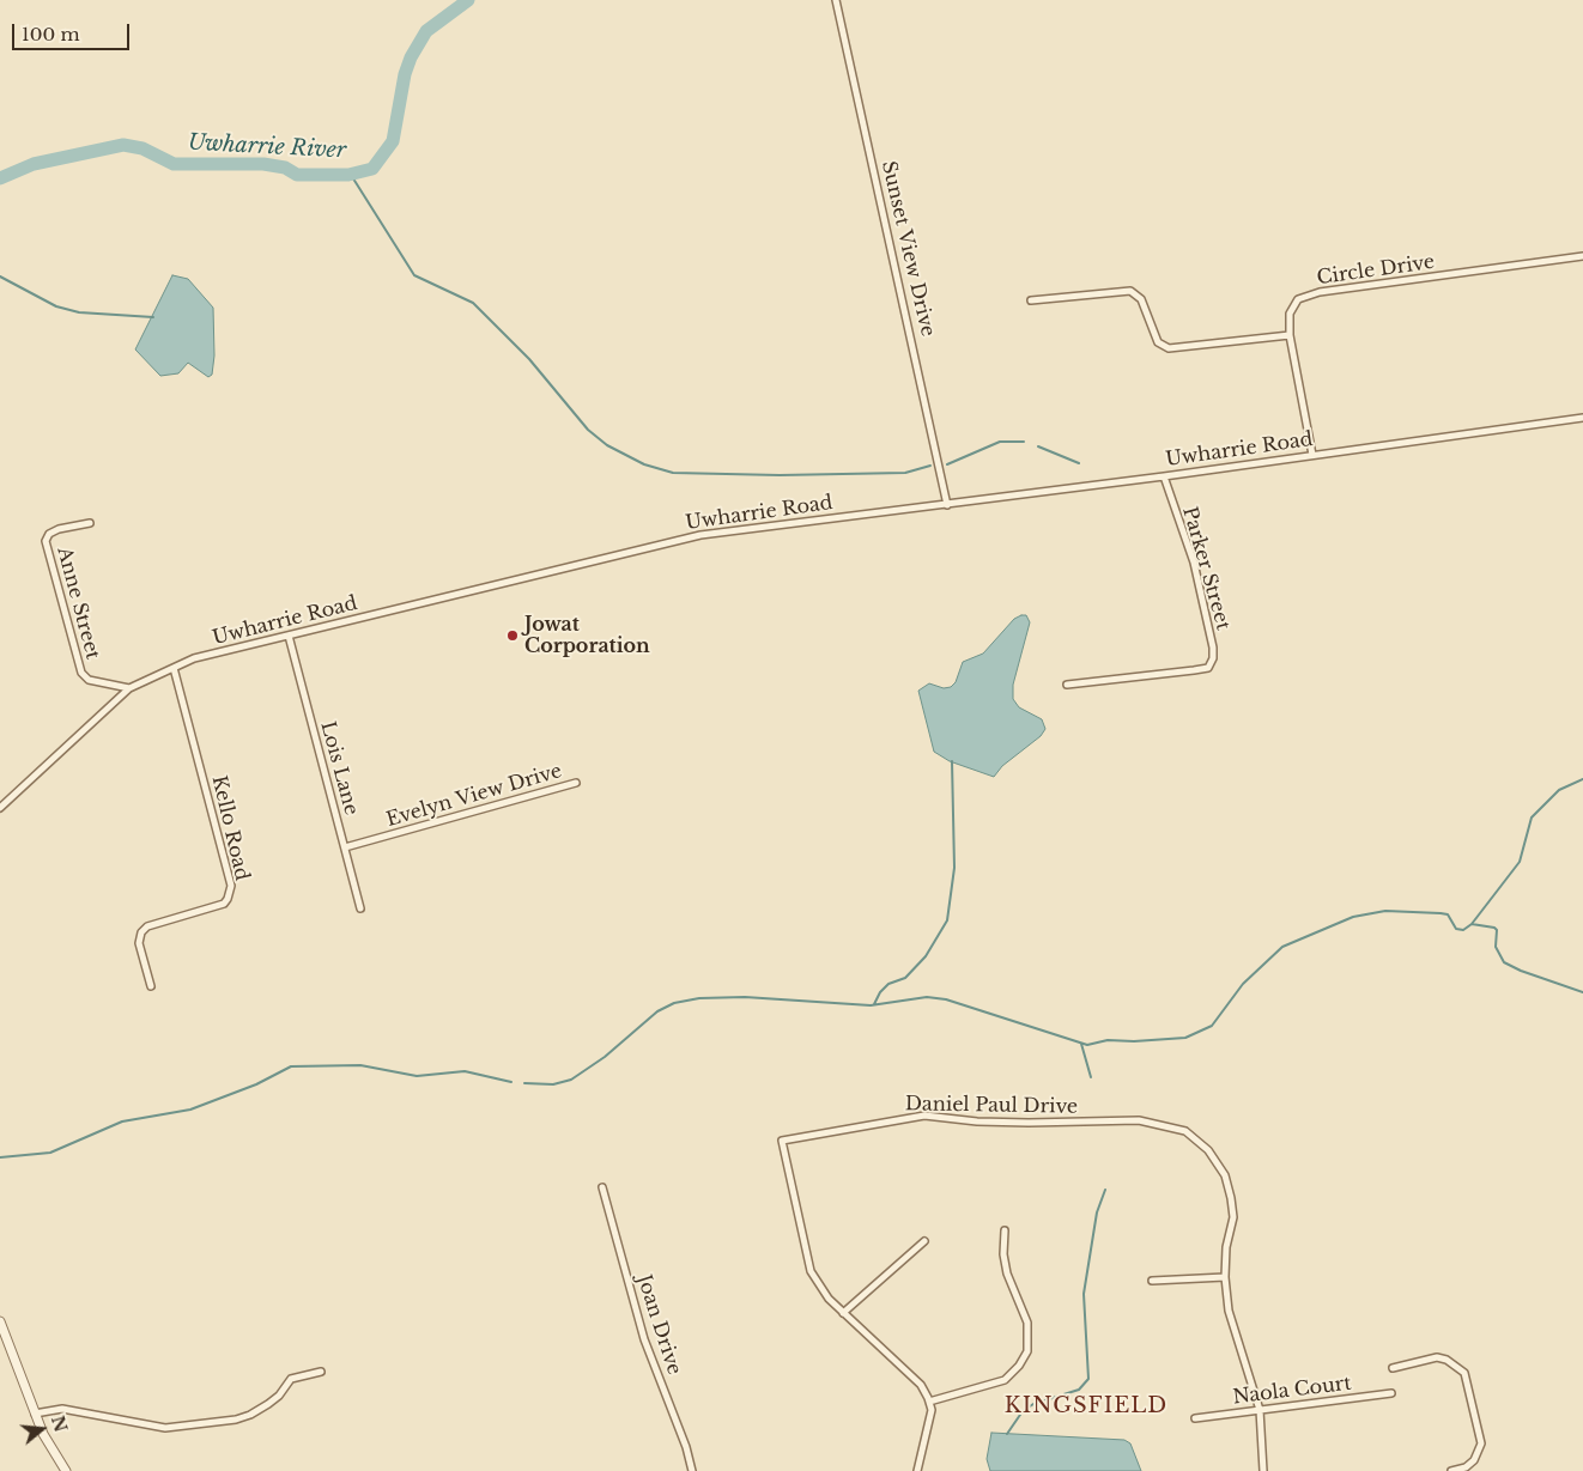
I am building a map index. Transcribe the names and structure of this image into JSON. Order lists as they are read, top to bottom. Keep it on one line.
{"streets":{"street":["Sunset View Drive","Circle Drive","Uwharrie Road","Parker Street","Anne Street","Lois Lane","Evelyn View Drive","Kello Road","Daniel Paul Drive","Joan Drive","Naola Court"]},"crossings":[["Sunset View Drive","Uwharrie Road"],["Circle Drive","Uwharrie Road"],["Uwharrie Road","Parker Street"],["Uwharrie Road","Anne Street"],["Uwharrie Road","Lois Lane"],["Uwharrie Road","Kello Road"],["Lois Lane","Evelyn View Drive"],["Daniel Paul Drive","Naola Court"]],"districts":["KINGSFIELD"],"water":["Uwharrie River"],"places":["Jowat Corporation"],"scale_bar":"100 m","north":"right"}
